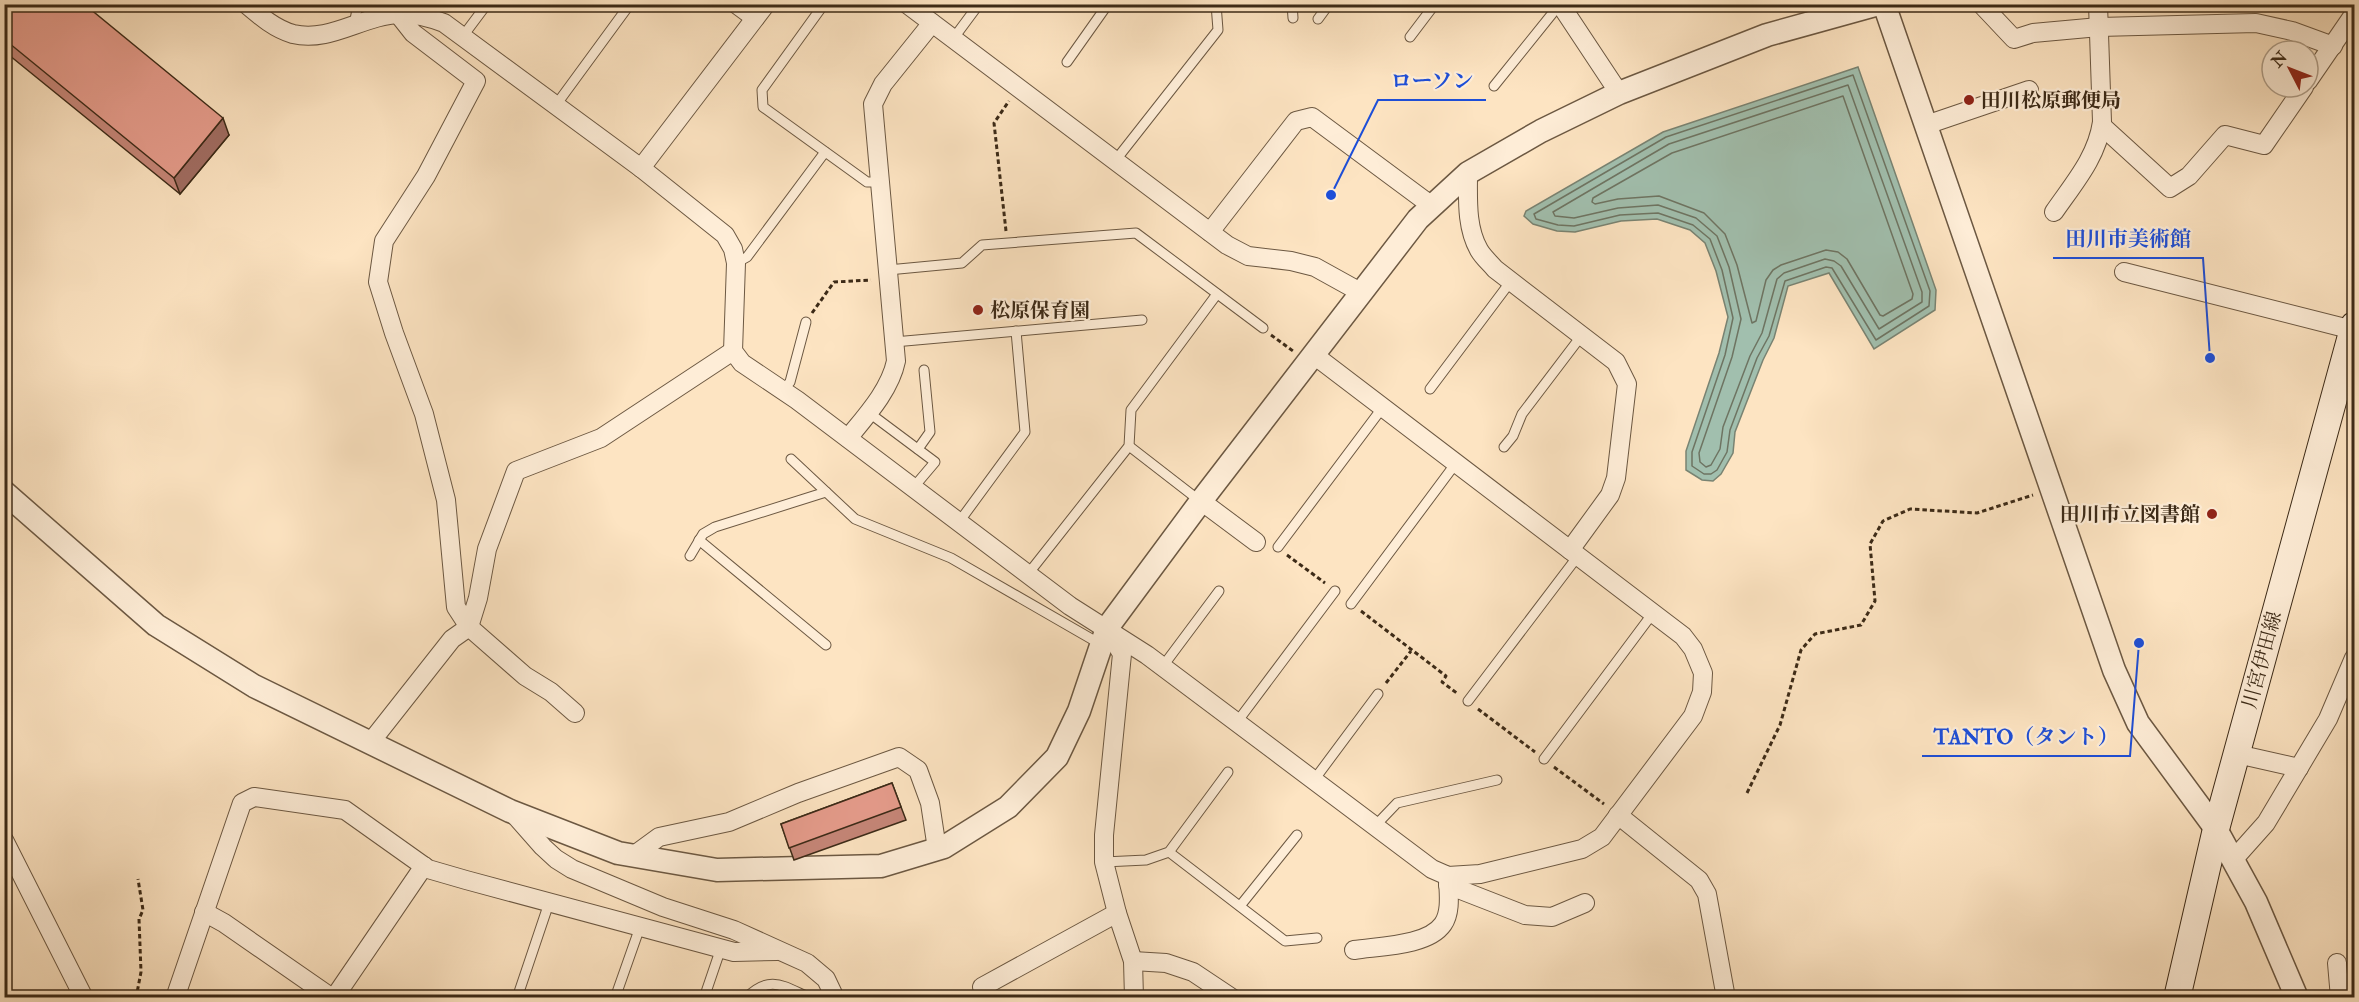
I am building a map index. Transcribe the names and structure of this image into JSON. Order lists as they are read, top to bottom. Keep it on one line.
{"streets":{"main road":["川宮伊田線"]},"places":["田川松原郵便局","ローソン","松原保育園","田川市美術館","田川市立図書館","TANTO（タント）"],"north":"top left"}
